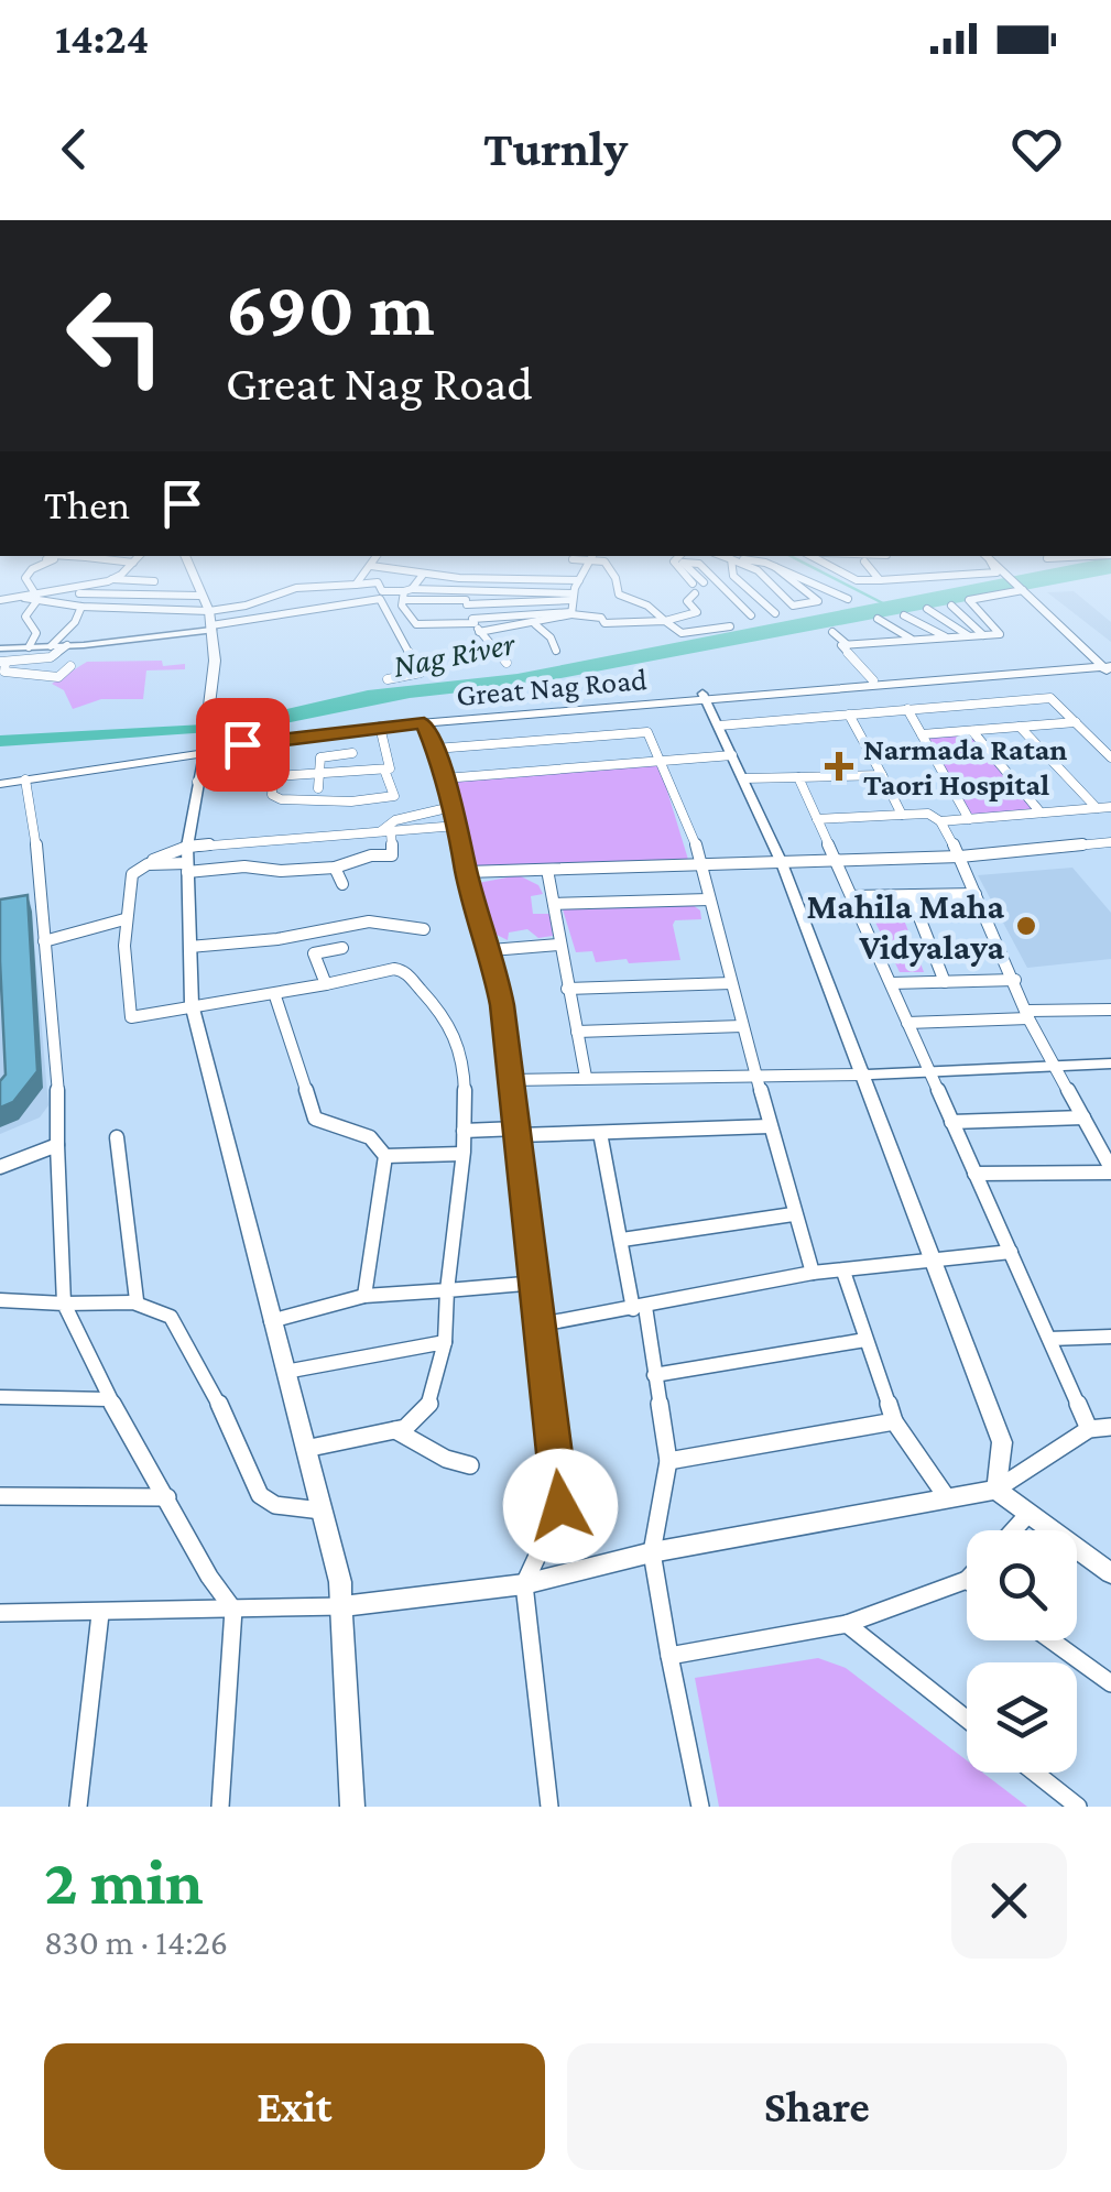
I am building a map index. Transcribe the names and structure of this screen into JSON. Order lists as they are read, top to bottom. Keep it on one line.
{"streets":{"main road":["Great Nag Road"]},"water":["Nag River"],"places":{"health":["Narmada Ratan Taori Hospital"],"other":["Mahila Maha Vidyalaya"]},"page":{"status":"14:24","header":"Turnly","turn":["690 m","Great Nag Road"],"then":"Then","heading":["2 min","830 m · 14:26"],"buttons":["Exit","Share"]}}
